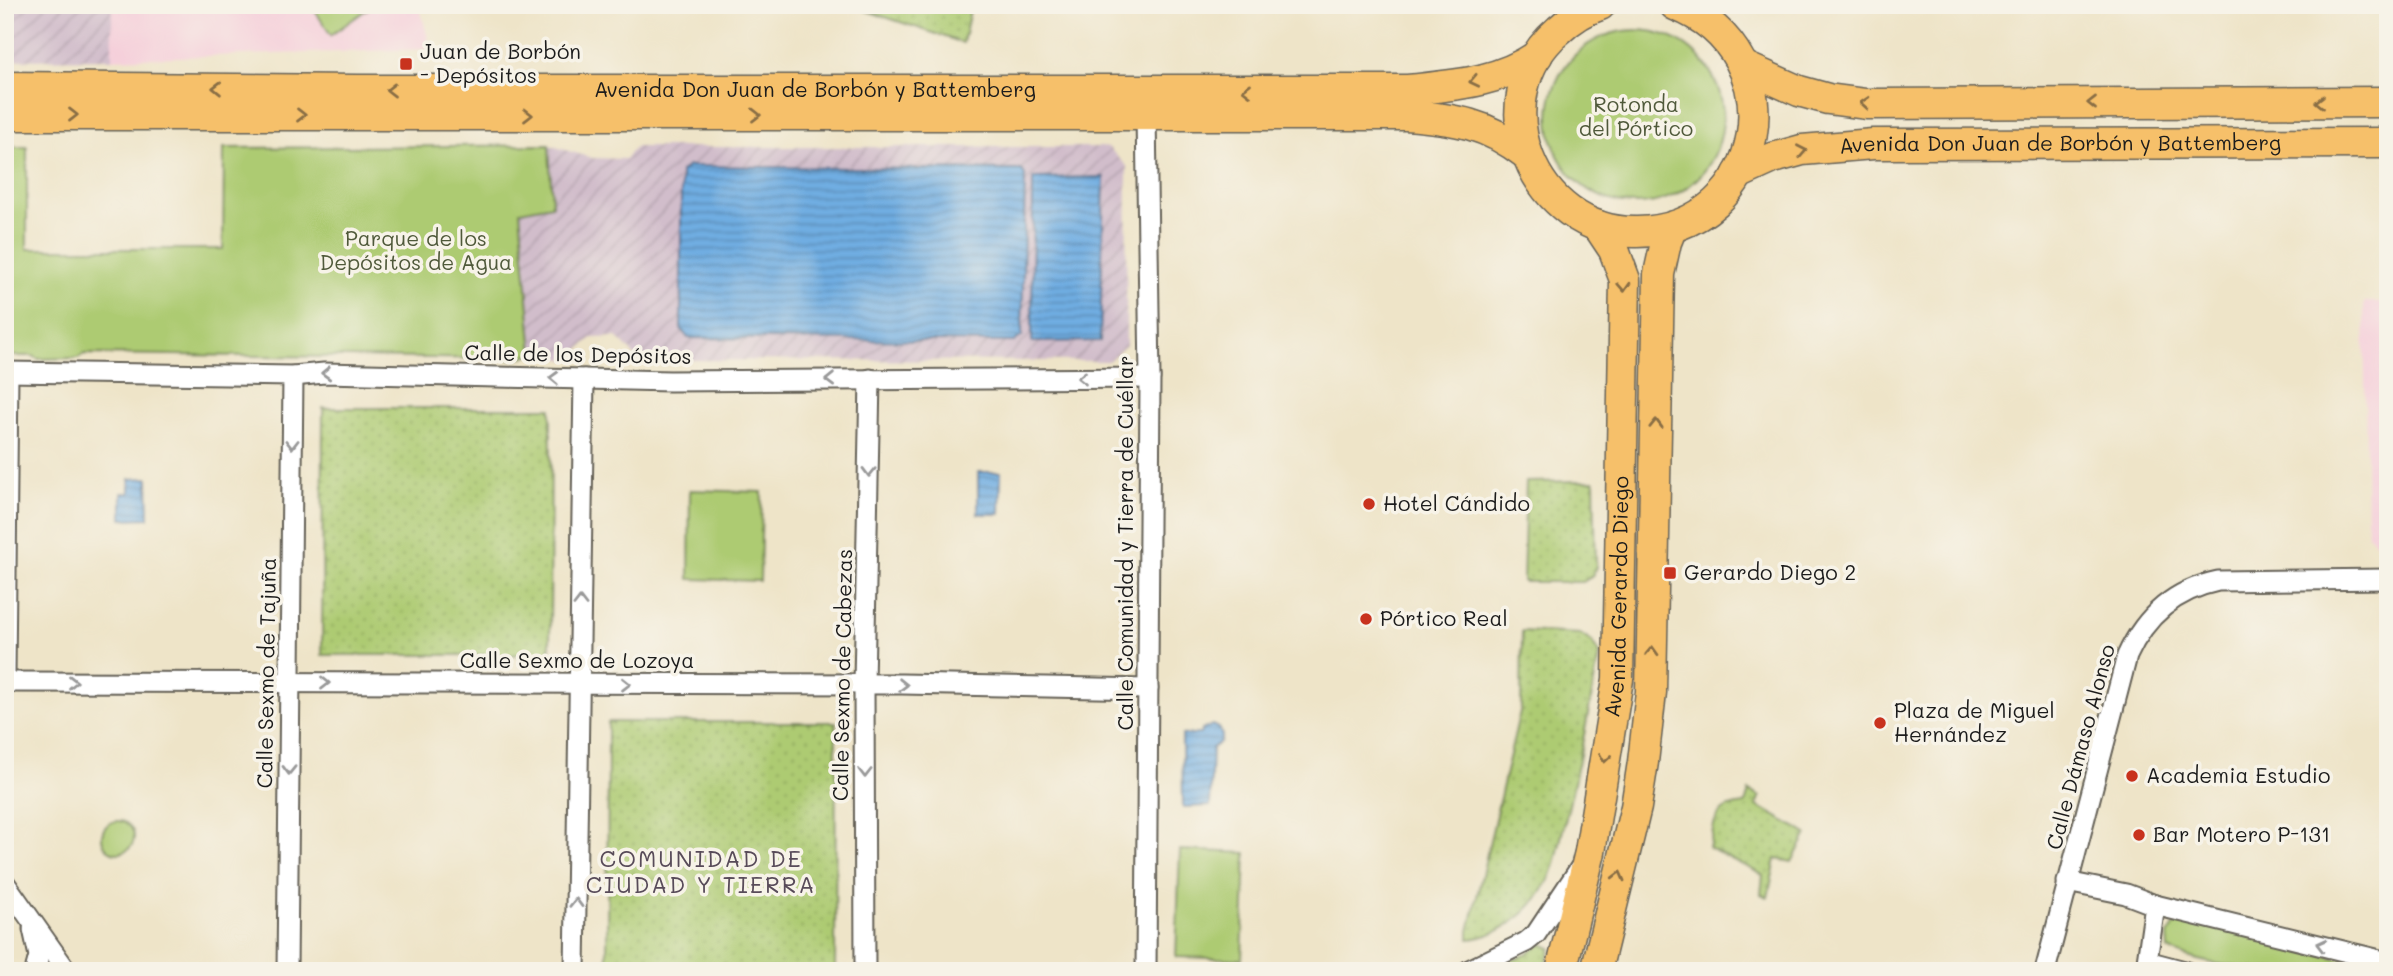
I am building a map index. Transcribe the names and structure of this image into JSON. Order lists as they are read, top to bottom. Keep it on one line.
{"streets":{"main road":["Avenida Don Juan de Borbón y Battemberg","Avenida Gerardo Diego"],"street":["Calle de los Depósitos","Calle Comunidad y Tierra de Cuéllar","Calle Sexmo de Lozoya","Calle Sexmo de Tajuña","Calle Sexmo de Cabezas","Calle Dámaso Alonso"]},"crossings":[["Avenida Don Juan de Borbón y Battemberg","Calle Comunidad y Tierra de Cuéllar"],["Calle de los Depósitos","Calle Comunidad y Tierra de Cuéllar"],["Calle de los Depósitos","Calle Sexmo de Tajuña"],["Calle de los Depósitos","Calle Sexmo de Cabezas"],["Calle Comunidad y Tierra de Cuéllar","Calle Sexmo de Lozoya"],["Calle Sexmo de Lozoya","Calle Sexmo de Tajuña"],["Calle Sexmo de Lozoya","Calle Sexmo de Cabezas"]],"one_way":["Calle de los Depósitos","Calle Sexmo de Lozoya","Calle Sexmo de Tajuña","Calle Sexmo de Cabezas"],"districts":["COMUNIDAD DE CIUDAD Y TIERRA"],"parks":["Rotonda del Pórtico","Parque de los Depósitos de Agua"],"places":{"transit":["Juan de Borbón - Depósitos","Gerardo Diego 2"],"other":["Hotel Cándido","Pórtico Real","Plaza de Miguel Hernández","Academia Estudio","Bar Motero P-131"]}}
